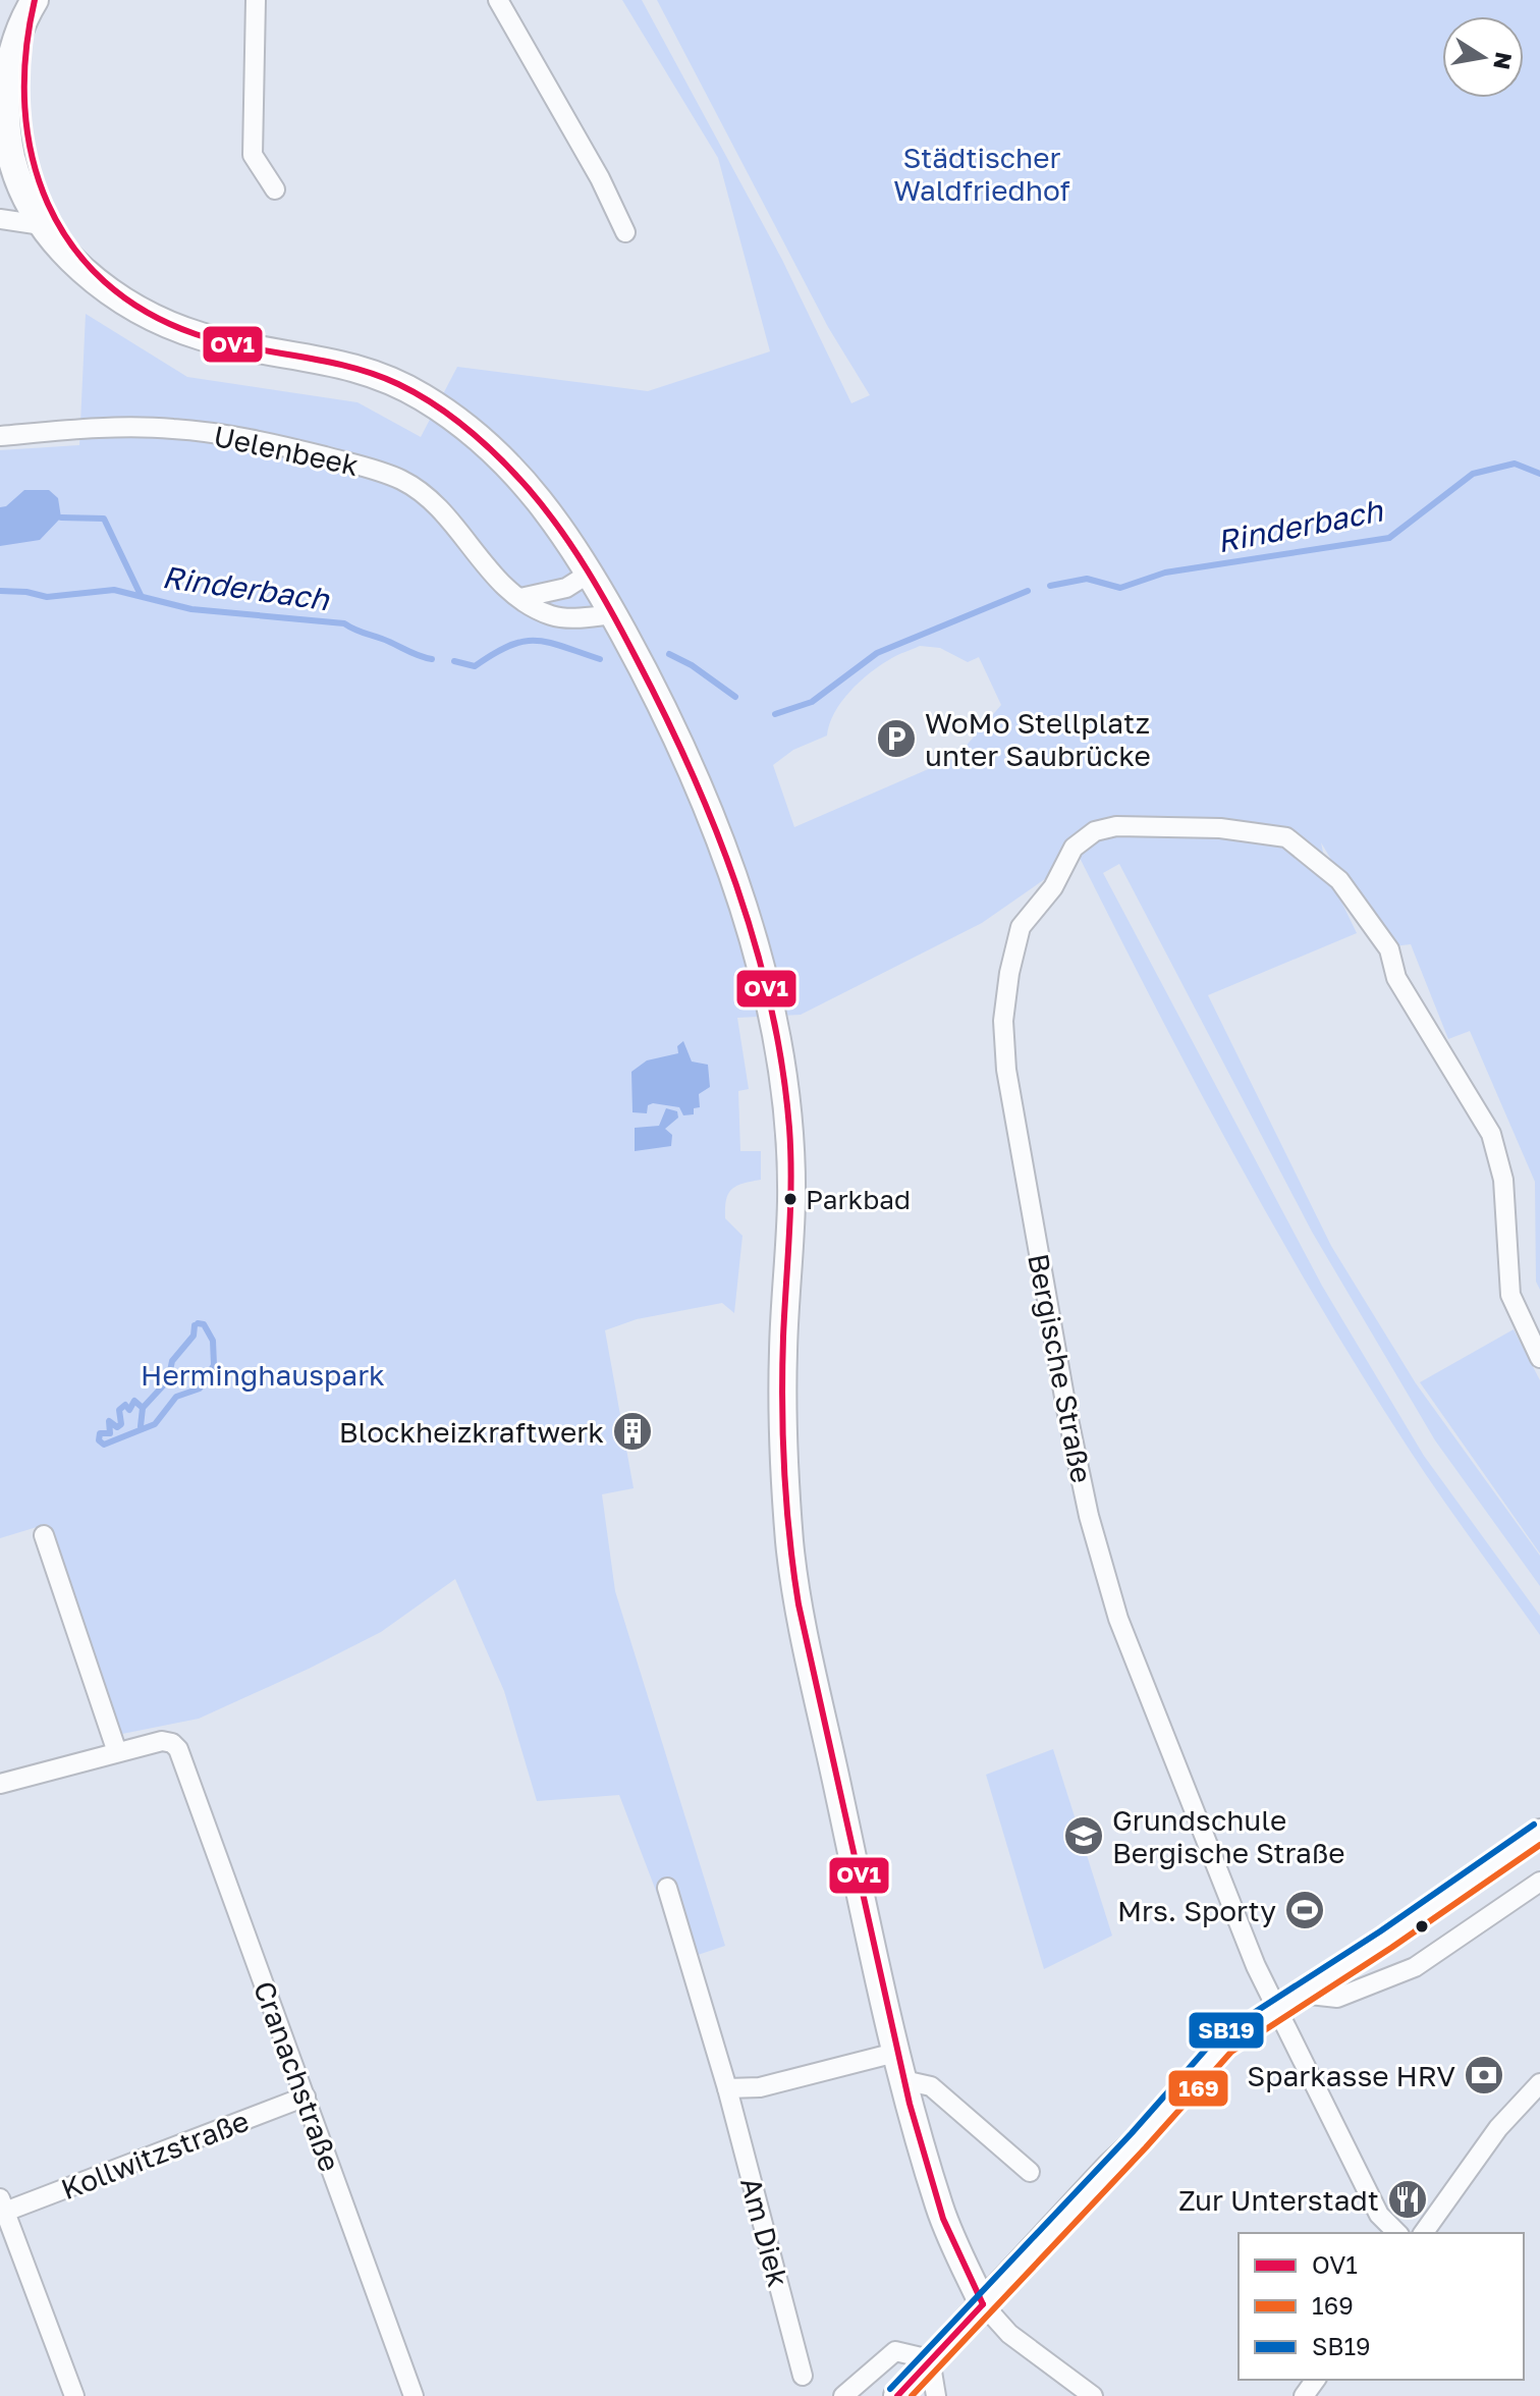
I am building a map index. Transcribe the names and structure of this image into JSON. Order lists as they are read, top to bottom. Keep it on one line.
{"streets":{"street":["Uelenbeek","Bergische Straße","Cranachstraße","Kollwitzstraße","Am Diek"]},"crossings":[["Cranachstraße","Kollwitzstraße"]],"water":["Rinderbach"],"parks":["Städtischer Waldfriedhof","Herminghauspark"],"places":{"parking":["WoMo Stellplatz unter Saubrücke"],"other":["Parkbad"],"building":["Blockheizkraftwerk"],"school or university":["Grundschule Bergische Straße"],"sports":["Mrs. Sporty"],"bank":["Sparkasse HRV"],"restaurant":["Zur Unterstadt"]},"lines":["transit line OV1","transit line SB19","transit line 169"],"legend":["OV1","169","SB19"],"north":"right"}
